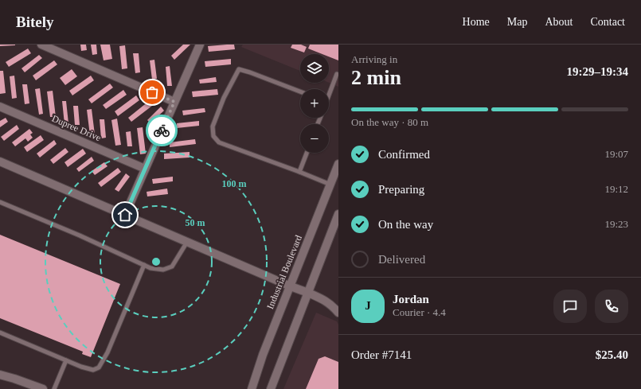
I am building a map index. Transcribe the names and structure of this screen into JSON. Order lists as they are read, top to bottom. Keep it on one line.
{"streets":{"street":["Dupree Drive","Industrial Boulevard"]},"page":{"header":"Bitely","nav":["Home","Map","About","Contact"],"heading":["2 min","Arriving in","19:29–19:34"],"panel":["Jordan","Courier · 4.4","Order #7141","$25.40"],"map_buttons":["+","−"],"bar":"On the way · 80 m","list":[["Confirmed","19:07"],["Preparing","19:12"],["On the way","19:23"],"Delivered"],"round":"J"},"rings":["100 m","50 m"]}
